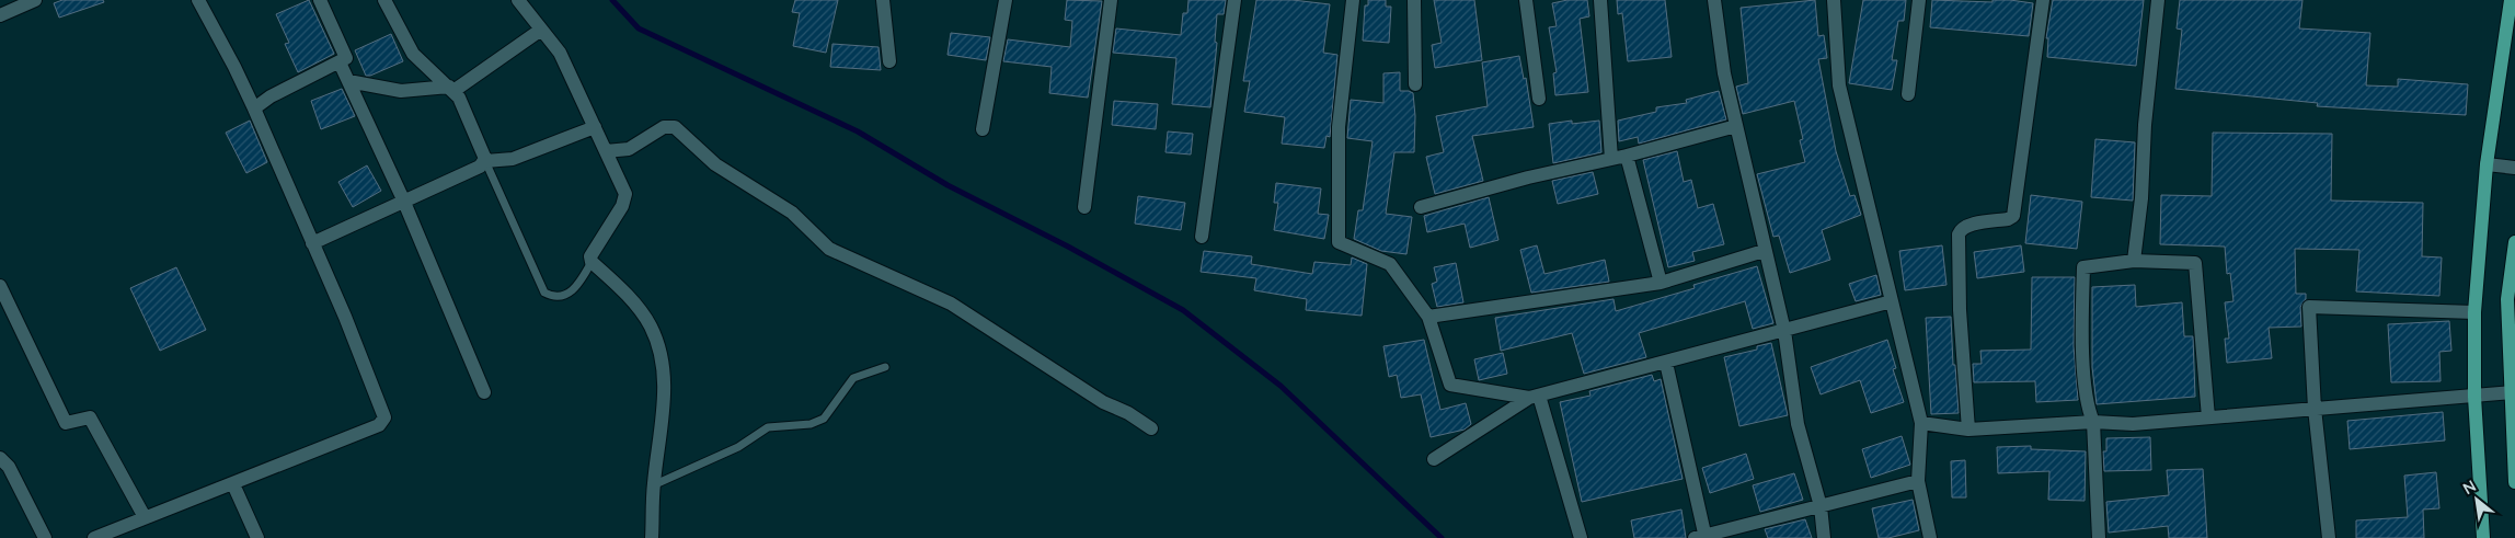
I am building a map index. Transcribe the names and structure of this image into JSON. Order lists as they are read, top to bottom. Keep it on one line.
{"north":"top left"}
